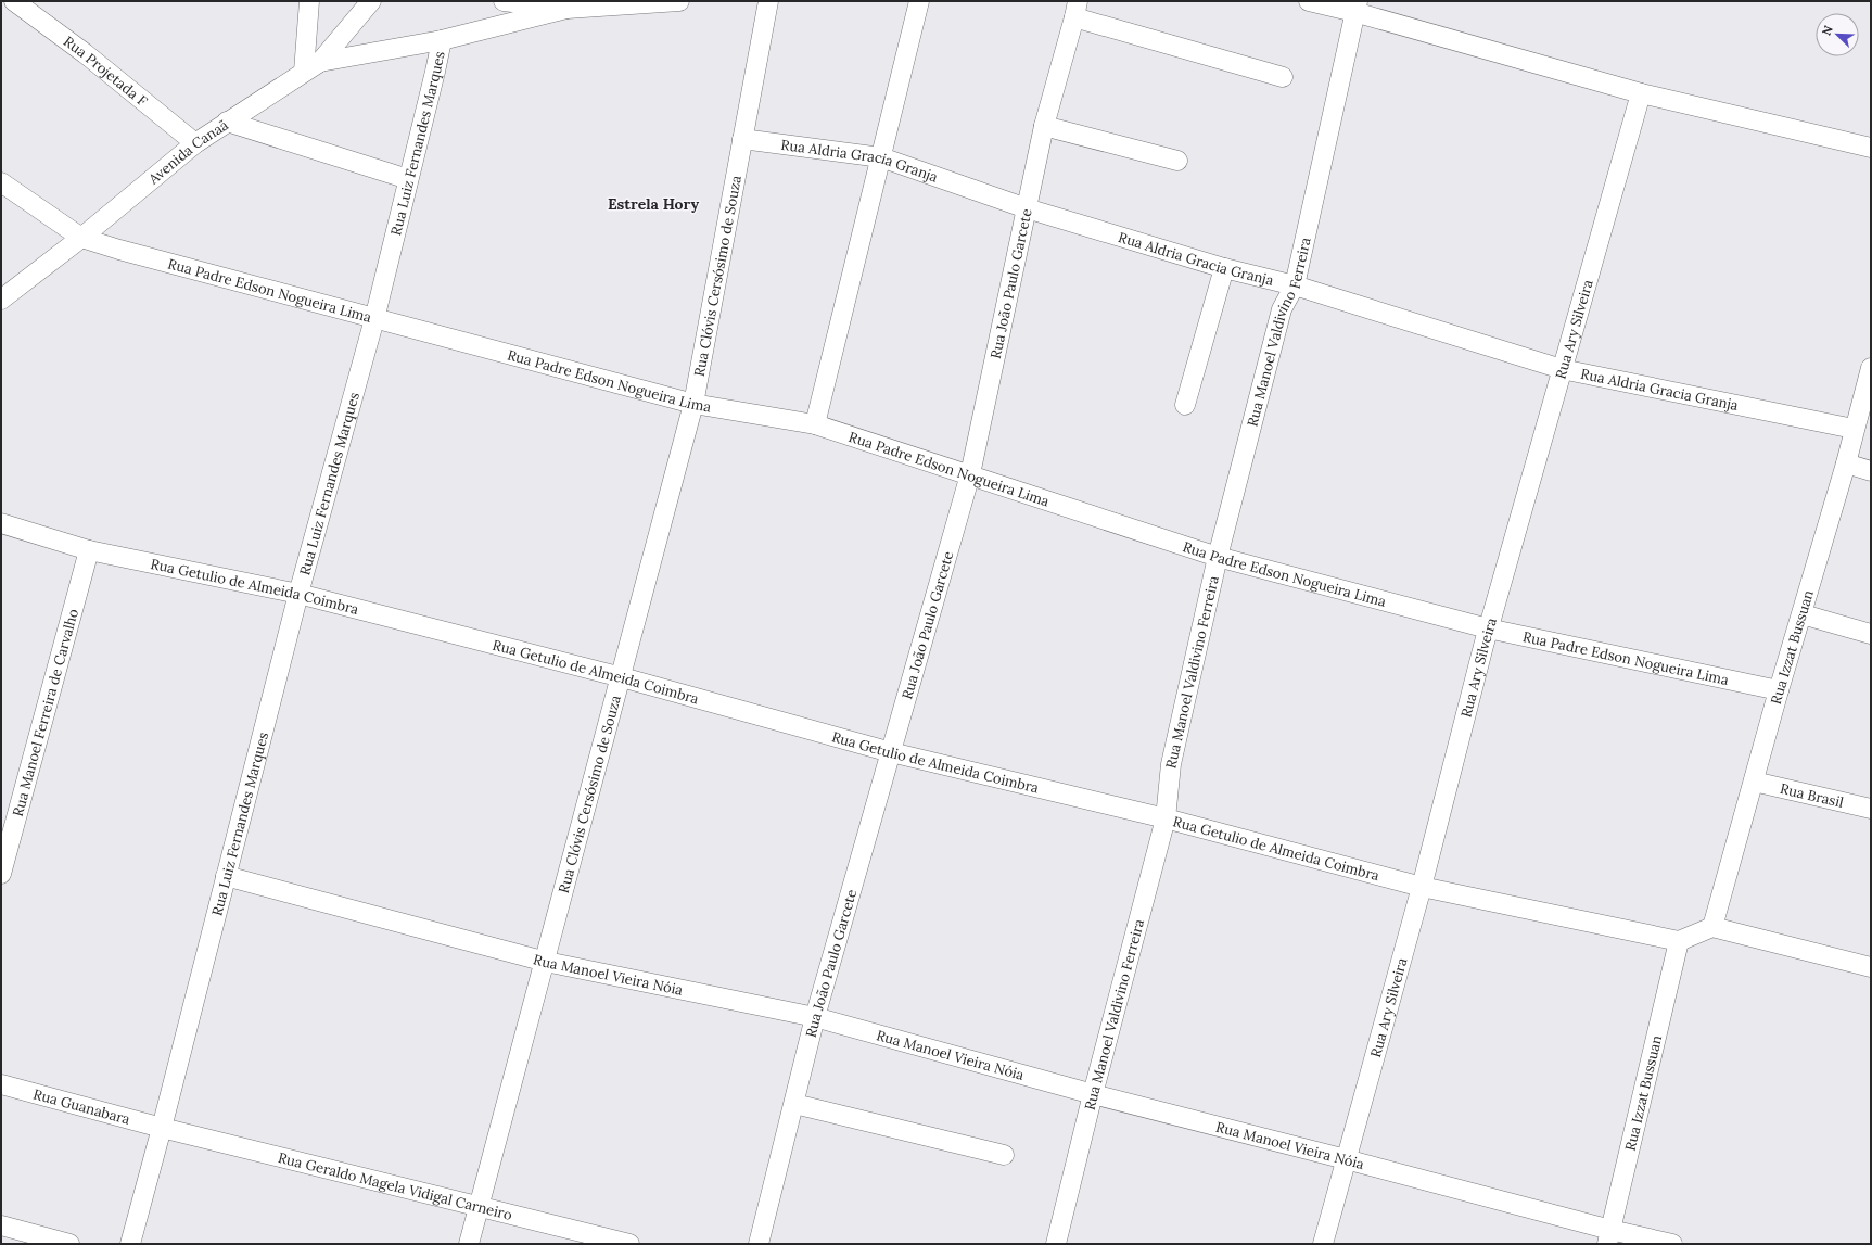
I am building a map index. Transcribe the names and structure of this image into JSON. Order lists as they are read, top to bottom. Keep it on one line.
{"streets":{"street":["Rua Projetada F","Rua Luiz Fernandes Marques","Avenida Canaã","Rua Aldria Gracia Granja","Rua Clóvis Cersósimo de Souza","Rua João Paulo Garcete","Rua Padre Edson Nogueira Lima","Rua Ary Silveira","Rua Manoel Valdivino Ferreira","Rua Getulio de Almeida Coimbra","Rua Izzat Bussuan","Rua Manoel Ferreira de Carvalho","Rua Brasil","Rua Manoel Vieira Nóia","Rua Guanabara","Rua Geraldo Magela Vidigal Carneiro"]},"crossings":[["Rua Projetada F","Avenida Canaã"],["Rua Luiz Fernandes Marques","Rua Padre Edson Nogueira Lima"],["Rua Luiz Fernandes Marques","Rua Getulio de Almeida Coimbra"],["Rua Luiz Fernandes Marques","Rua Manoel Vieira Nóia"],["Rua Luiz Fernandes Marques","Rua Guanabara"],["Rua Luiz Fernandes Marques","Rua Geraldo Magela Vidigal Carneiro"],["Avenida Canaã","Rua Padre Edson Nogueira Lima"],["Rua Aldria Gracia Granja","Rua Clóvis Cersósimo de Souza"],["Rua Aldria Gracia Granja","Rua João Paulo Garcete"],["Rua Aldria Gracia Granja","Rua Ary Silveira"],["Rua Aldria Gracia Granja","Rua Manoel Valdivino Ferreira"],["Rua Aldria Gracia Granja","Rua Izzat Bussuan"],["Rua Clóvis Cersósimo de Souza","Rua Padre Edson Nogueira Lima"],["Rua Clóvis Cersósimo de Souza","Rua Getulio de Almeida Coimbra"],["Rua Clóvis Cersósimo de Souza","Rua Manoel Vieira Nóia"],["Rua Clóvis Cersósimo de Souza","Rua Geraldo Magela Vidigal Carneiro"],["Rua João Paulo Garcete","Rua Padre Edson Nogueira Lima"],["Rua João Paulo Garcete","Rua Getulio de Almeida Coimbra"],["Rua João Paulo Garcete","Rua Manoel Vieira Nóia"],["Rua Padre Edson Nogueira Lima","Rua Ary Silveira"],["Rua Padre Edson Nogueira Lima","Rua Manoel Valdivino Ferreira"],["Rua Padre Edson Nogueira Lima","Rua Izzat Bussuan"],["Rua Ary Silveira","Rua Getulio de Almeida Coimbra"],["Rua Ary Silveira","Rua Manoel Vieira Nóia"],["Rua Manoel Valdivino Ferreira","Rua Getulio de Almeida Coimbra"],["Rua Manoel Valdivino Ferreira","Rua Manoel Vieira Nóia"],["Rua Getulio de Almeida Coimbra","Rua Izzat Bussuan"],["Rua Getulio de Almeida Coimbra","Rua Manoel Ferreira de Carvalho"],["Rua Izzat Bussuan","Rua Brasil"],["Rua Izzat Bussuan","Rua Manoel Vieira Nóia"],["Rua Guanabara","Rua Geraldo Magela Vidigal Carneiro"]],"districts":["Estrela Hory"],"north":"top left"}
